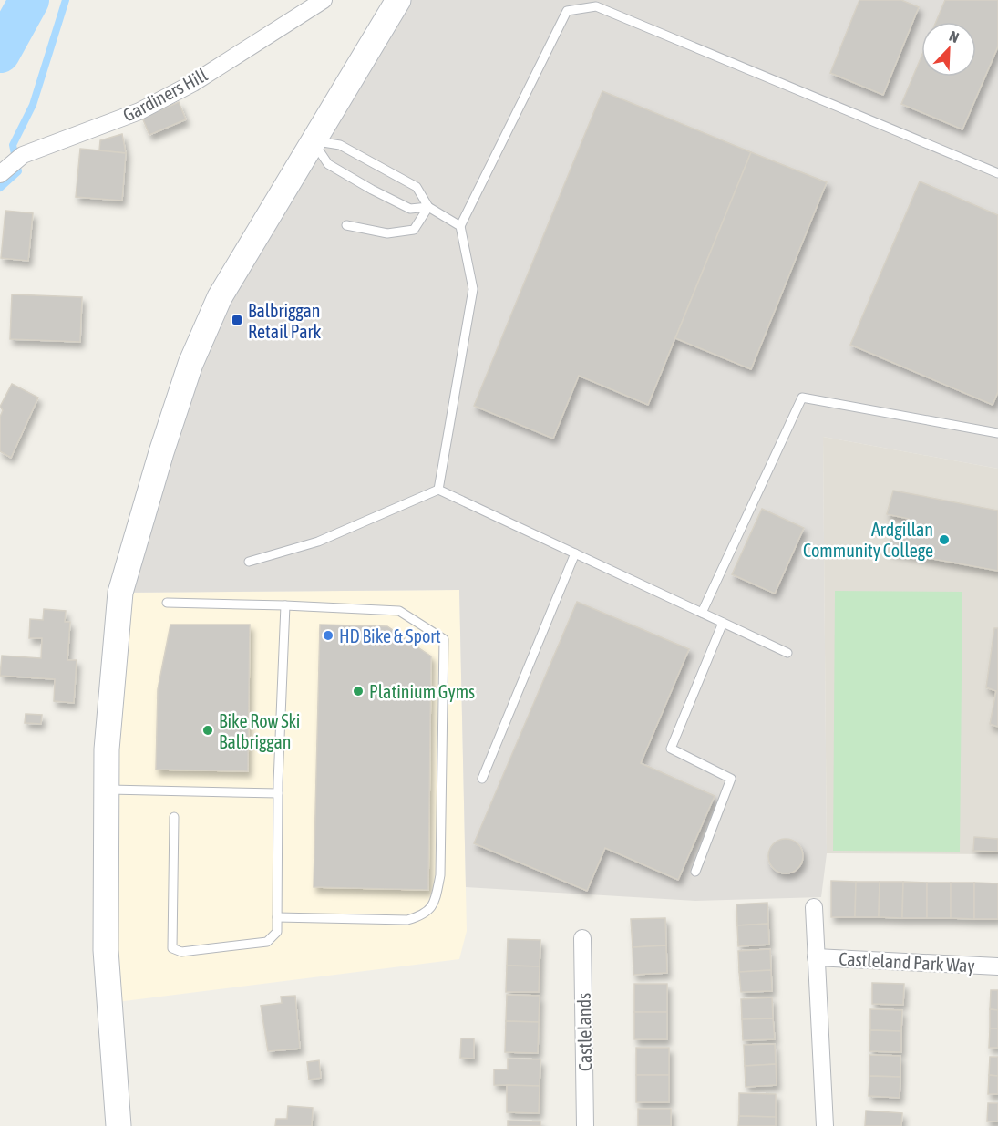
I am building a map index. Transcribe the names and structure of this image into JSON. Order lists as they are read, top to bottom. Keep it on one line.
{"streets":{"street":["Gardiners Hill","Castleland Park Way","Castlelands"]},"places":{"transit":["Balbriggan Retail Park"],"other":["Ardgillan Community College","HD Bike & Sport","Platinium Gyms","Bike Row Ski Balbriggan"]},"north":"top right"}
